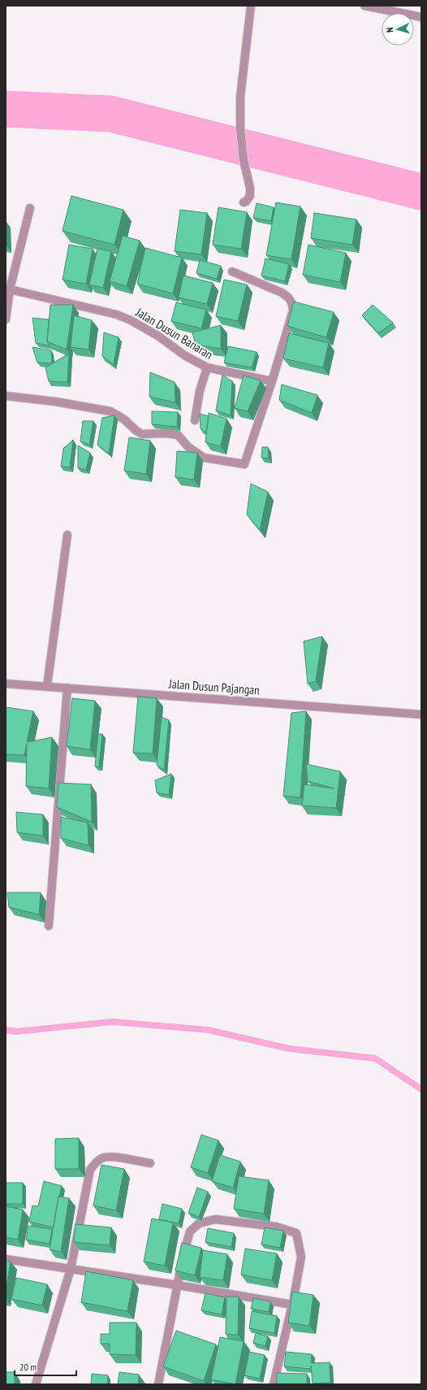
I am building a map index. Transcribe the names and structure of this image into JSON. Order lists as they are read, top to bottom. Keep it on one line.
{"streets":{"street":["Jalan Dusun Banaran","Jalan Dusun Pajangan"]},"scale_bar":"20 m","north":"left"}
